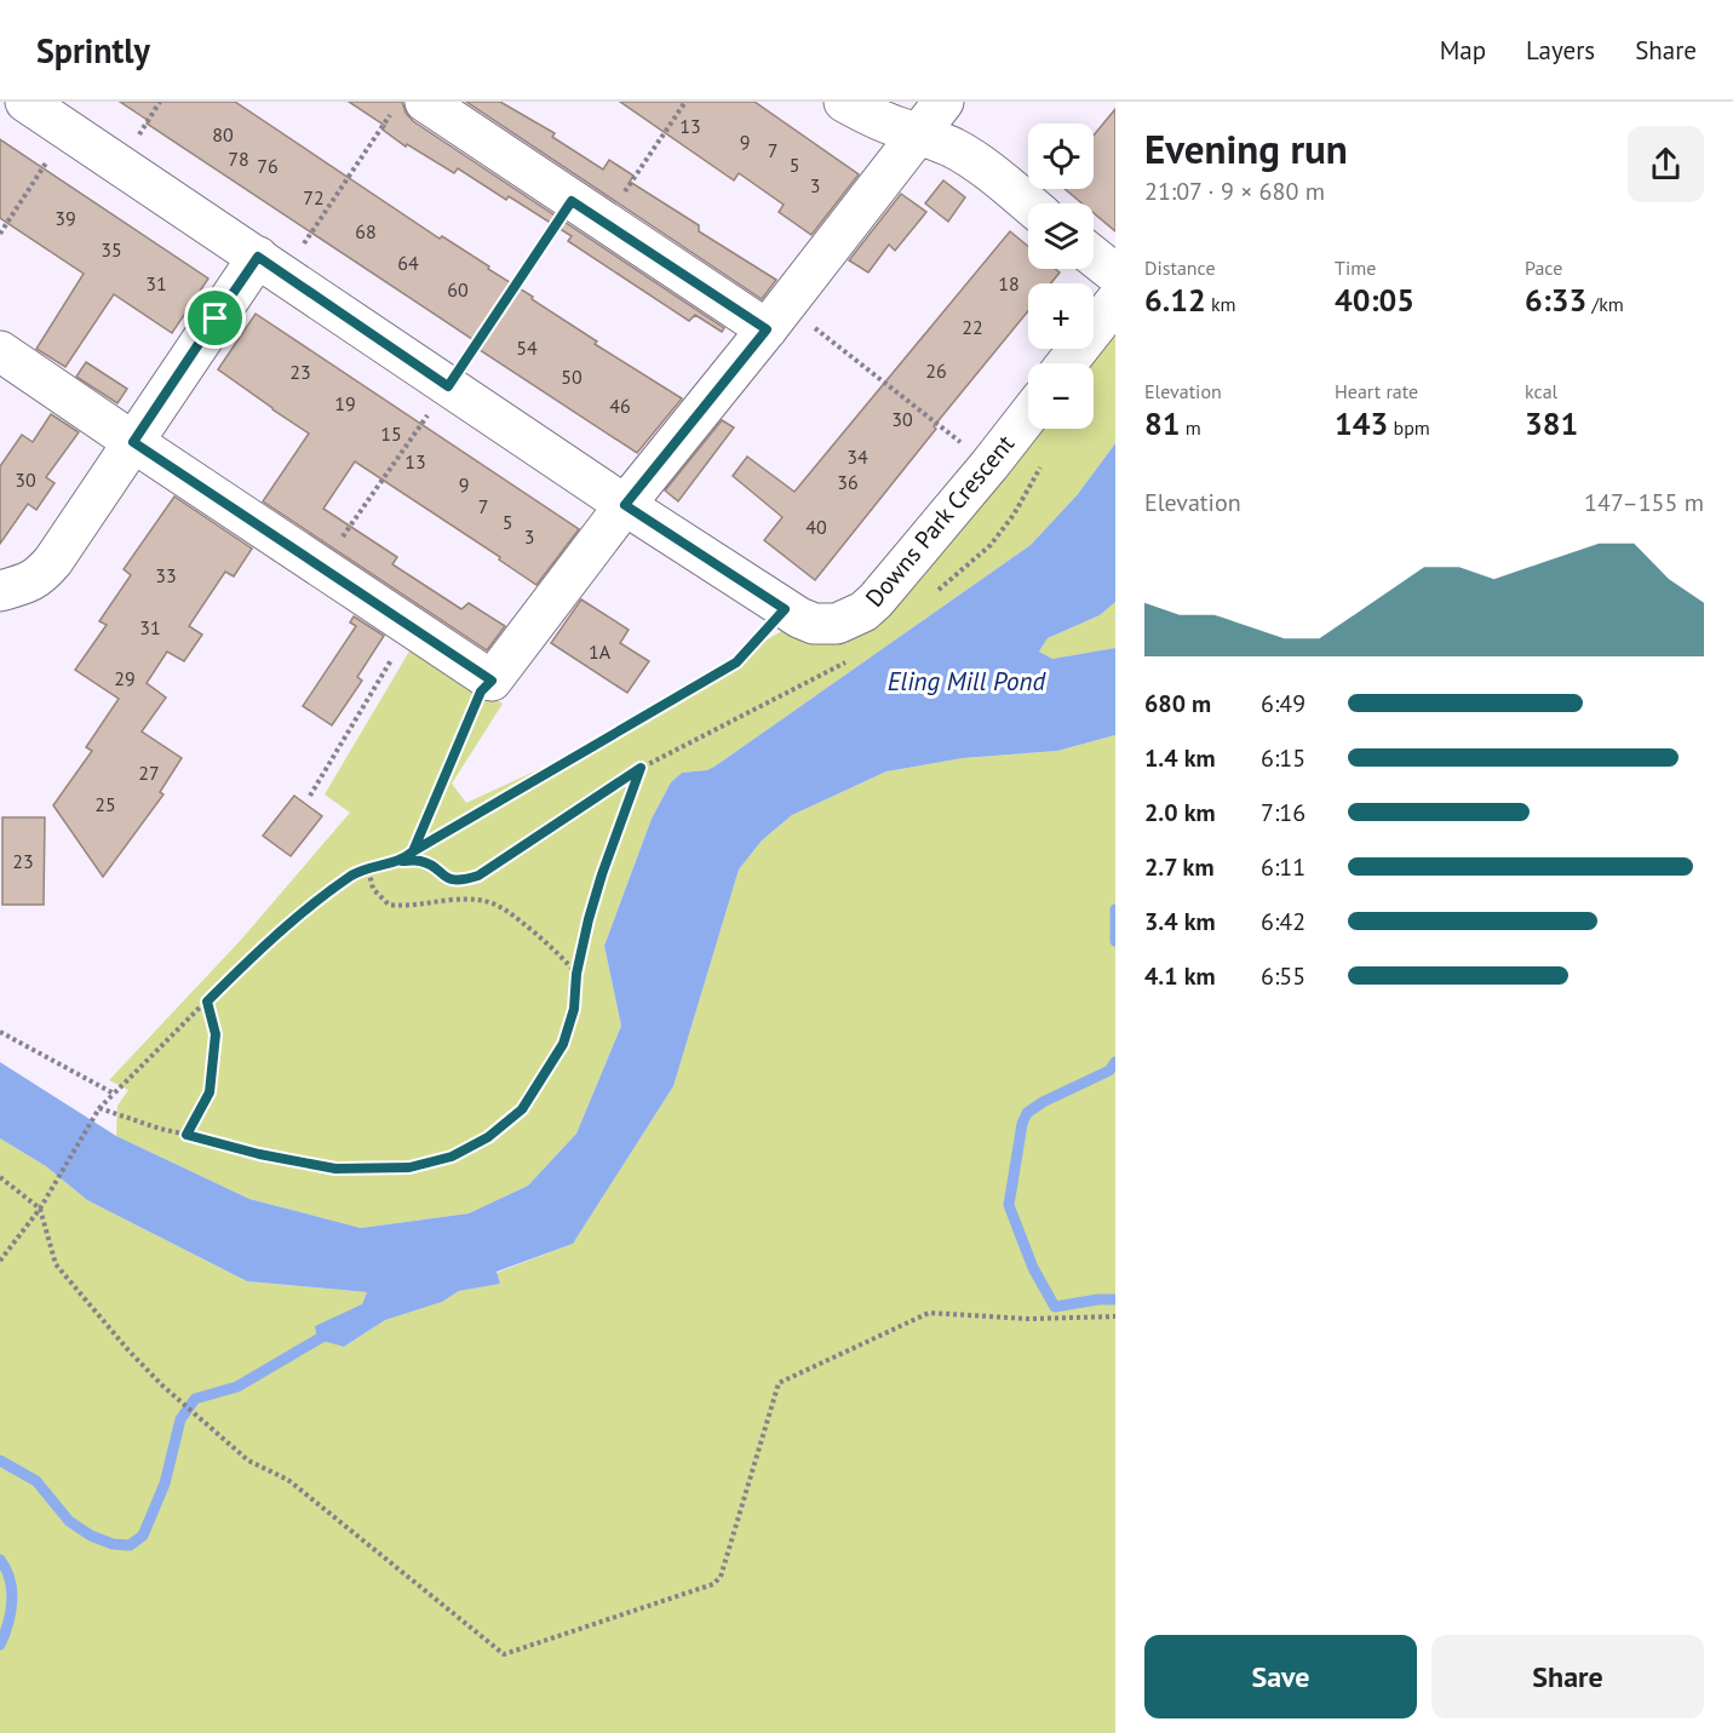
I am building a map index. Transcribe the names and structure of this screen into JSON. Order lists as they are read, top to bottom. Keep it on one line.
{"streets":{"street":["Downs Park Crescent"]},"water":["Eling Mill Pond"],"house_numbers":["13","80","9","7","78","5","76","3","72","39","68","35","64","31","18","60","22","54","26","23","50","19","46","30","15","34","13","30","36","9","7","5","40","3","33","31","1A","29","27","25","23"],"page":{"header":"Sprintly","nav":["Map","Layers","Share"],"heading":["Evening run","21:07 · 9 × 680 m"],"map_buttons":["+","−"],"stats":[["Distance","6.12 km"],["Time","40:05"],["Pace","6:33 /km"],["Elevation","81 m"],["Heart rate","143 bpm"],["kcal","381"]],"chart":["Elevation","147–155 m"],"list":[{"name":"680 m","note":"6:49"},{"name":"1.4 km","note":"6:15"},{"name":"2.0 km","note":"7:16"},{"name":"2.7 km","note":"6:11"},{"name":"3.4 km","note":"6:42"},{"name":"4.1 km","note":"6:55"}],"buttons":["Save","Share"]}}
